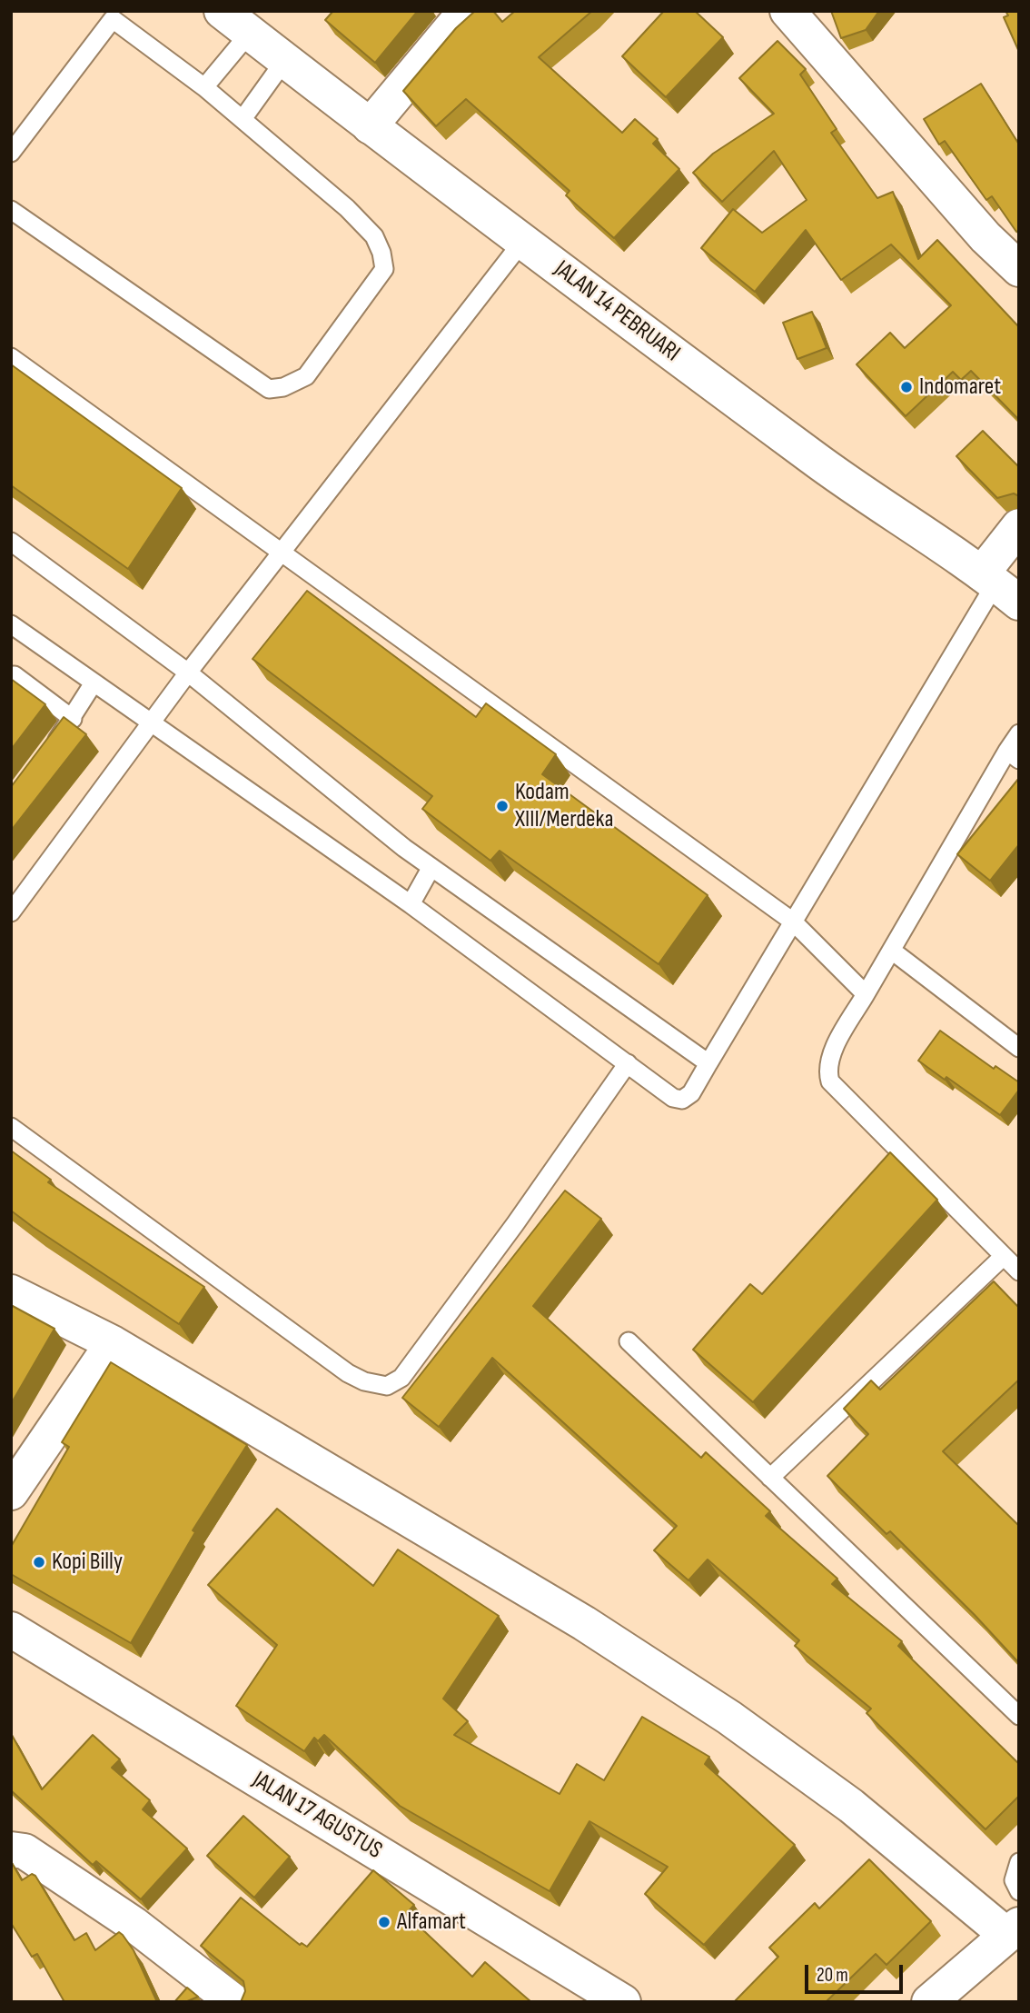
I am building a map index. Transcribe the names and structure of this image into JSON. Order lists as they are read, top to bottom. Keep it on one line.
{"streets":{"street":["JALAN 14 PEBRUARI","JALAN 17 AGUSTUS"]},"places":["Indomaret","Kodam XIII/Merdeka","Kopi Billy","Alfamart"],"scale_bar":"20 m"}
